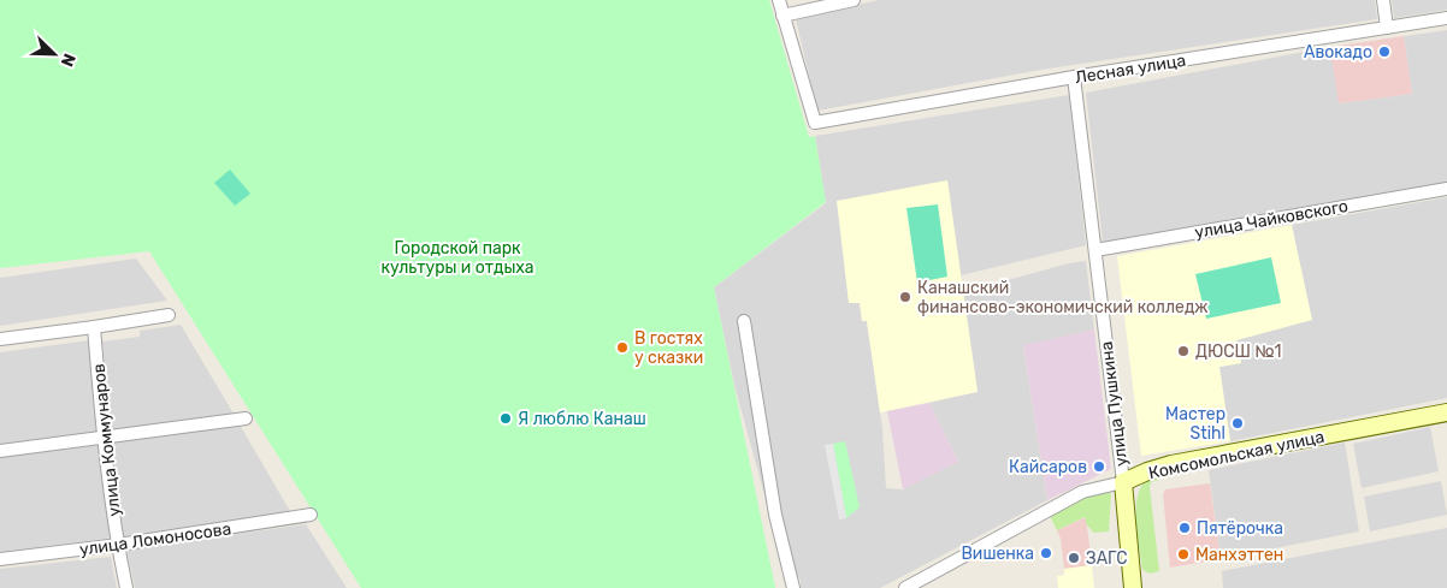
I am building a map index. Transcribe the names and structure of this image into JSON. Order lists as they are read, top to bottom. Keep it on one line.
{"streets":{"main road":["улица Пушкина","Комсомольская улица"],"street":["Лесная улица","улица Чайковского","улица Коммунаров","улица Ломоносова"]},"crossings":[["Лесная улица","улица Пушкина"],["улица Чайковского","улица Пушкина"],["улица Пушкина","Комсомольская улица"],["улица Коммунаров","улица Ломоносова"]],"parks":["Городской парк культуры и отдыха"],"places":["Авокадо","Канашский финансово-экономичский колледж","В гостях у сказки","ДЮСШ №1","Я люблю Канаш","Мастер Stihl","Кайсаров","Пятёрочка","Вишенка","Манхэттен","ЗАГС"],"north":"bottom right"}
